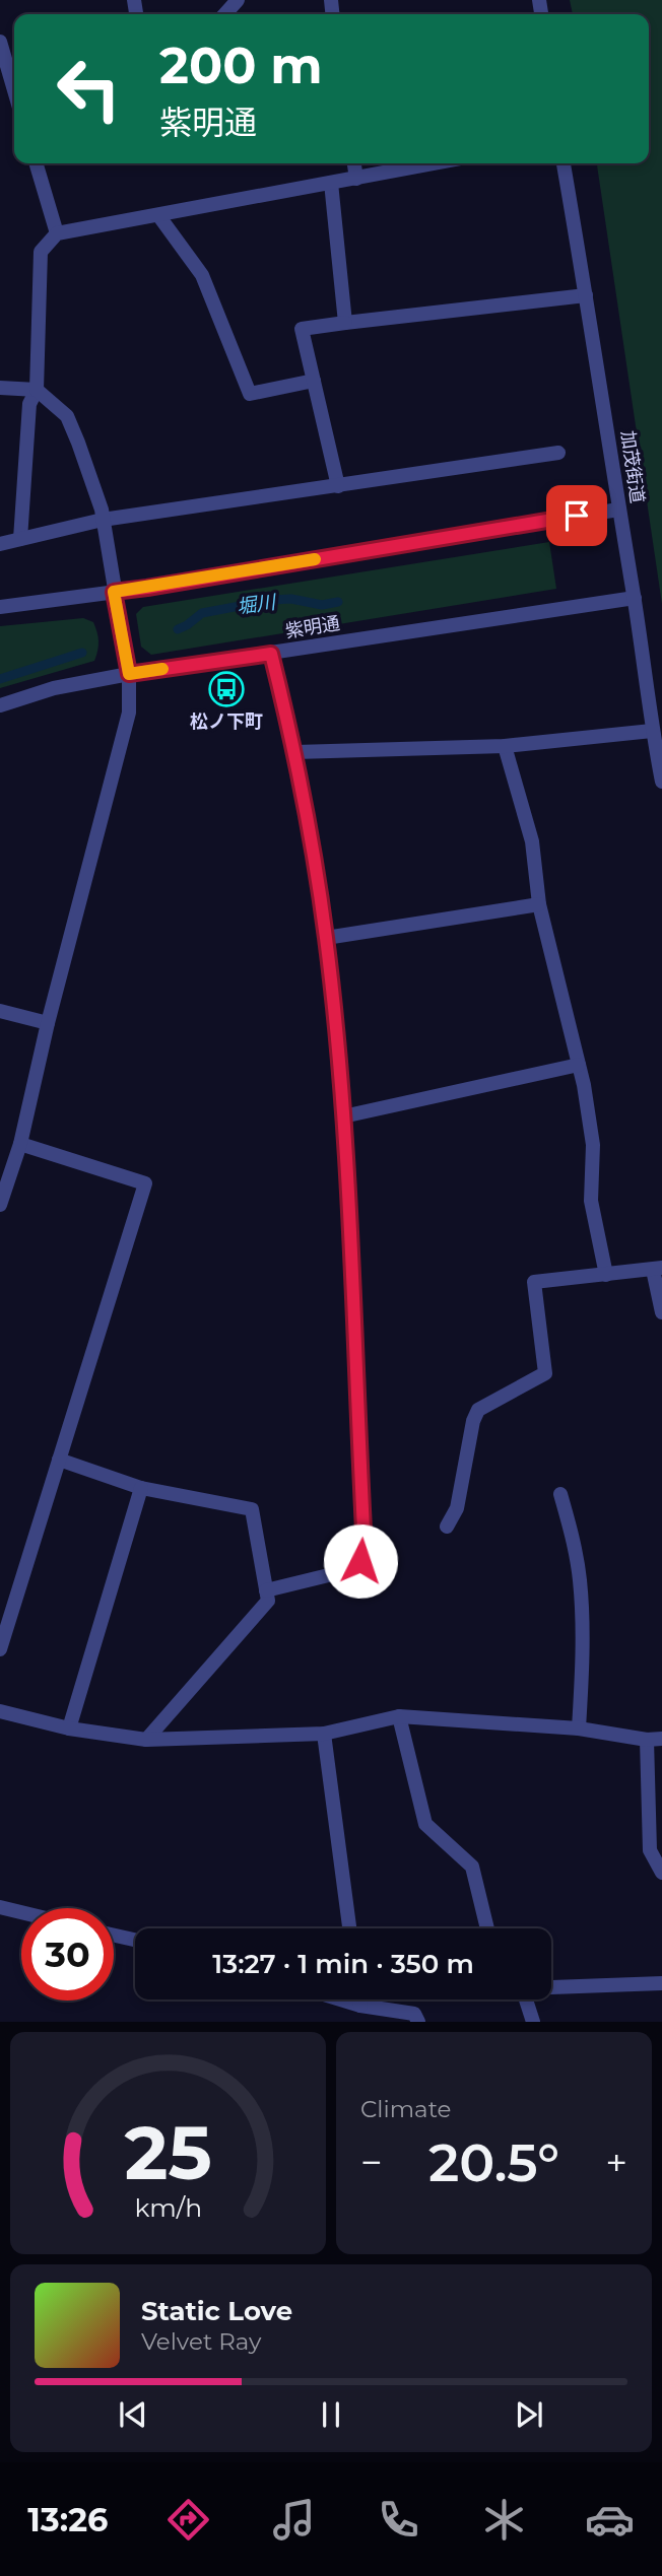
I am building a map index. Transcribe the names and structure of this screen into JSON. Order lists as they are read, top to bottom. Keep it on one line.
{"streets":{"street":["加茂街道","紫明通"]},"crossings":[["加茂街道","紫明通"]],"water":["堀川"],"places":{"bus stop":["松ノ下町"]},"page":{"turn":["200 m","紫明通"],"limit":"30","trip":"13:27 · 1 min · 350 m","tile":"Climate","heat":["−","20.5°","+"],"song":["Static Love","Velvet Ray"],"tabs":"13:26","gauge":["25","km/h"]}}
